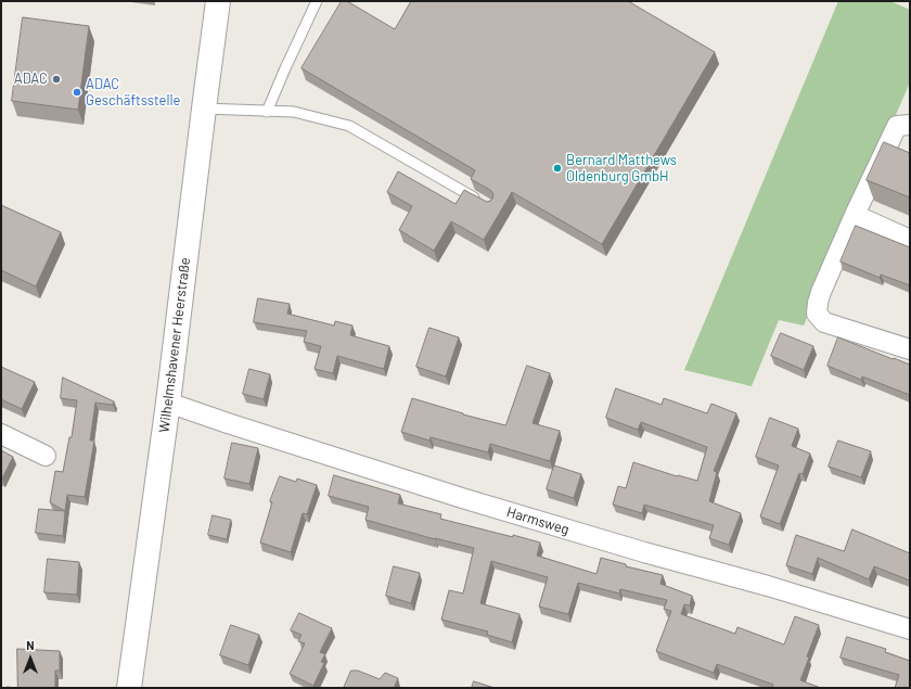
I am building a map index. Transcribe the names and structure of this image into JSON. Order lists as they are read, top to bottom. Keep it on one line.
{"streets":{"street":["Wilhelmshavener Heerstraße","Harmsweg"]},"crossings":[["Wilhelmshavener Heerstraße","Harmsweg"]],"places":["ADAC","ADAC Geschäftsstelle","Bernard Matthews Oldenburg GmbH"],"north":"top"}
